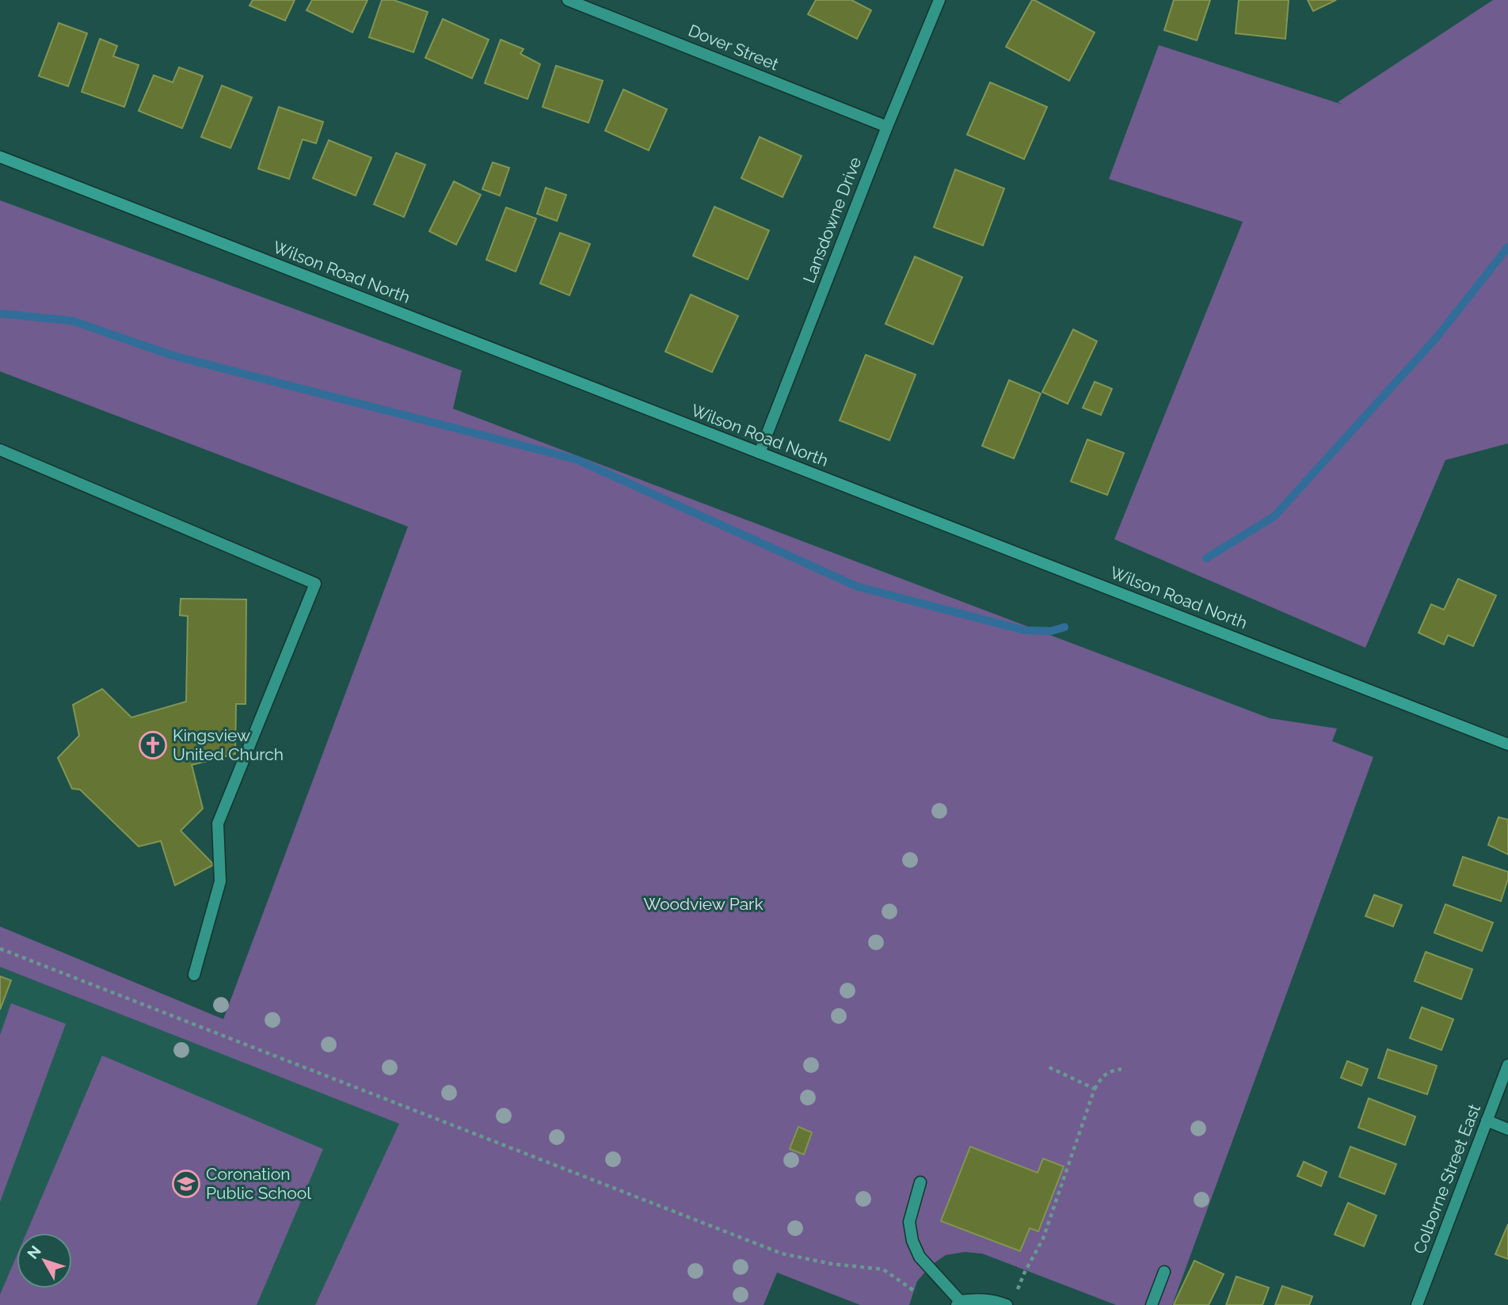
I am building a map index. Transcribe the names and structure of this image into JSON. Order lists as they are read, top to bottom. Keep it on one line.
{"streets":{"main road":["Wilson Road North"],"street":["Dover Street","Lansdowne Drive","Colborne Street East"]},"crossings":[["Dover Street","Lansdowne Drive"],["Lansdowne Drive","Wilson Road North"]],"parks":["Woodview Park"],"places":{"church":["Kingsview United Church"],"school or university":["Coronation Public School"]},"north":"top left"}
